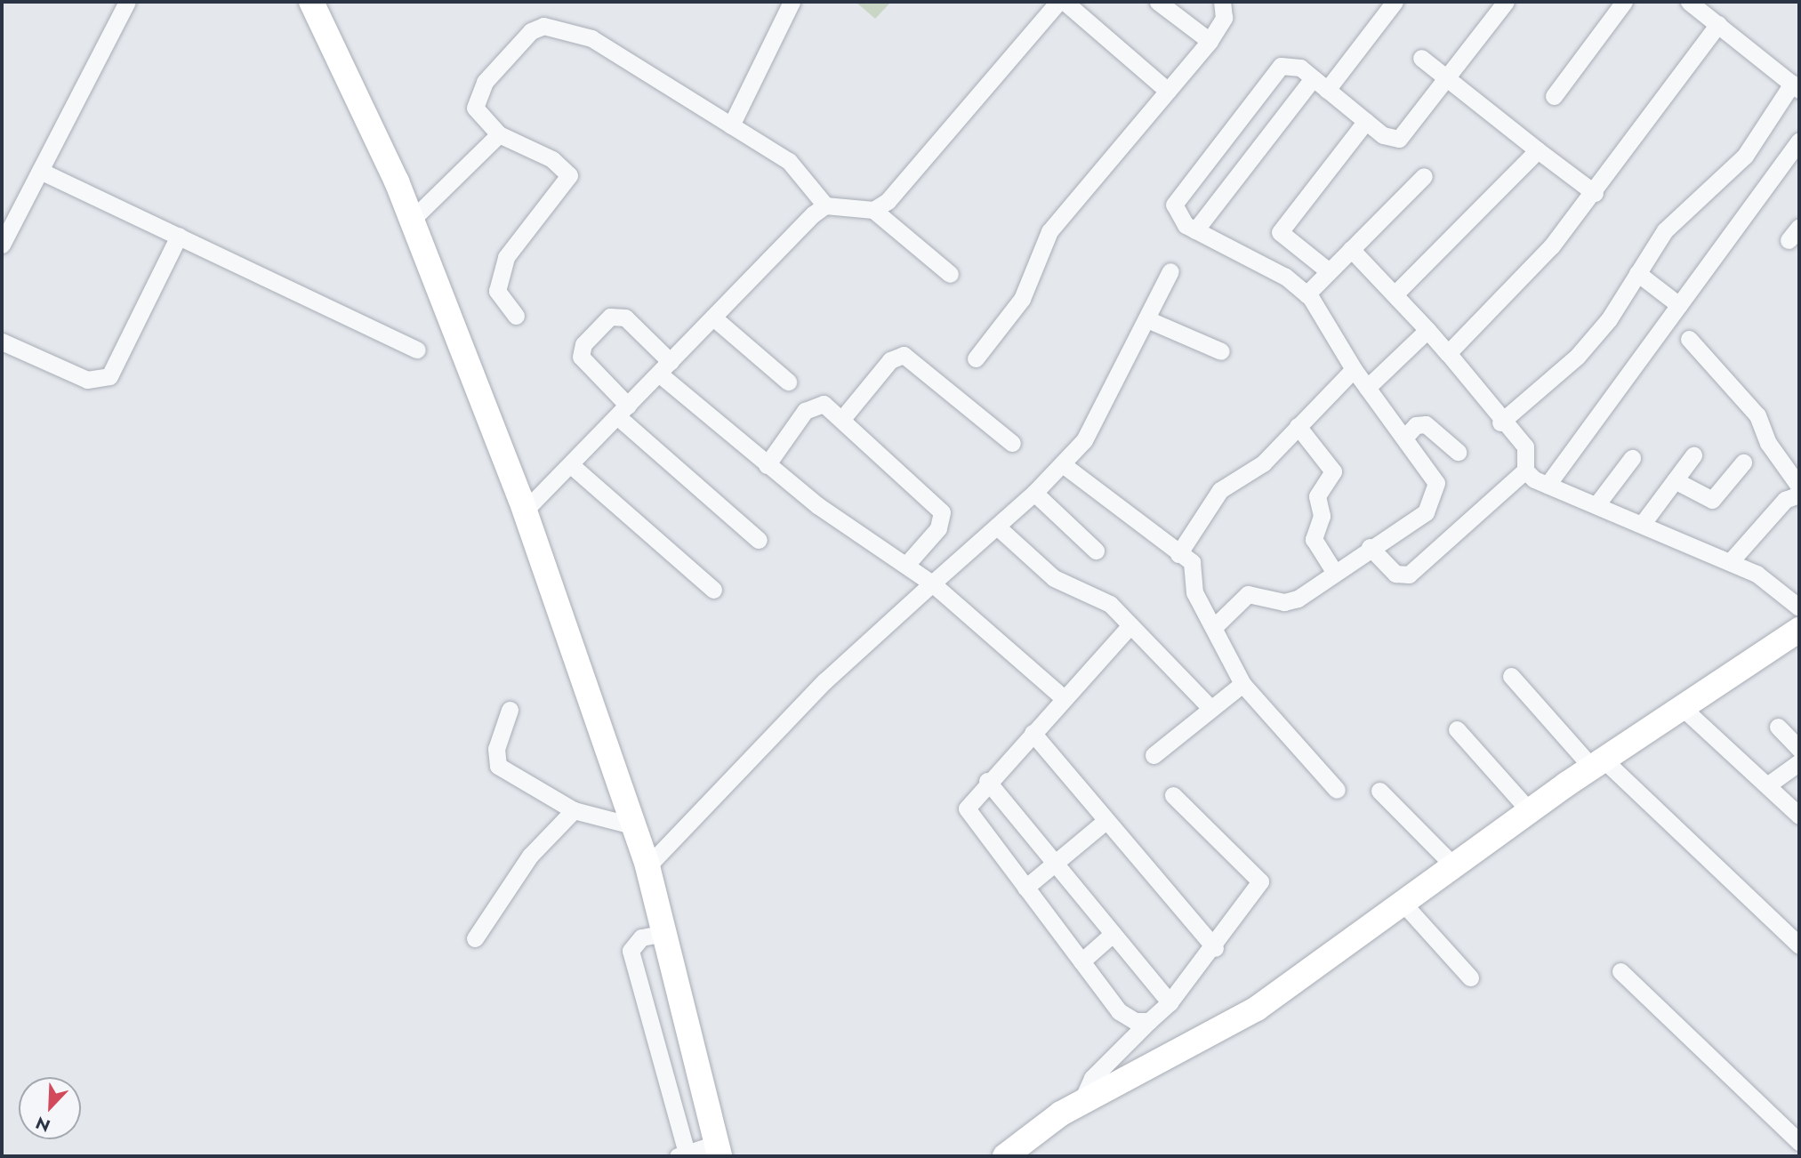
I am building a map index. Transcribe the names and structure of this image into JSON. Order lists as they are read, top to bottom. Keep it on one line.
{"north":"bottom left"}
